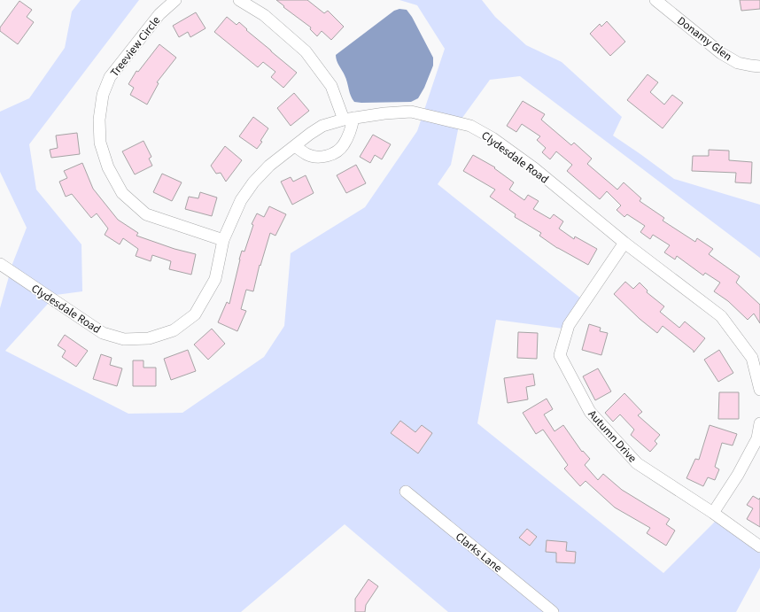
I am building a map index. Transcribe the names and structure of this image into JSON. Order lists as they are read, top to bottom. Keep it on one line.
{"streets":{"street":["Donamy Glen","Treeview Circle","Clydesdale Road","Autumn Drive","Clarks Lane"]},"crossings":[["Treeview Circle","Clydesdale Road"],["Clydesdale Road","Autumn Drive"]]}
